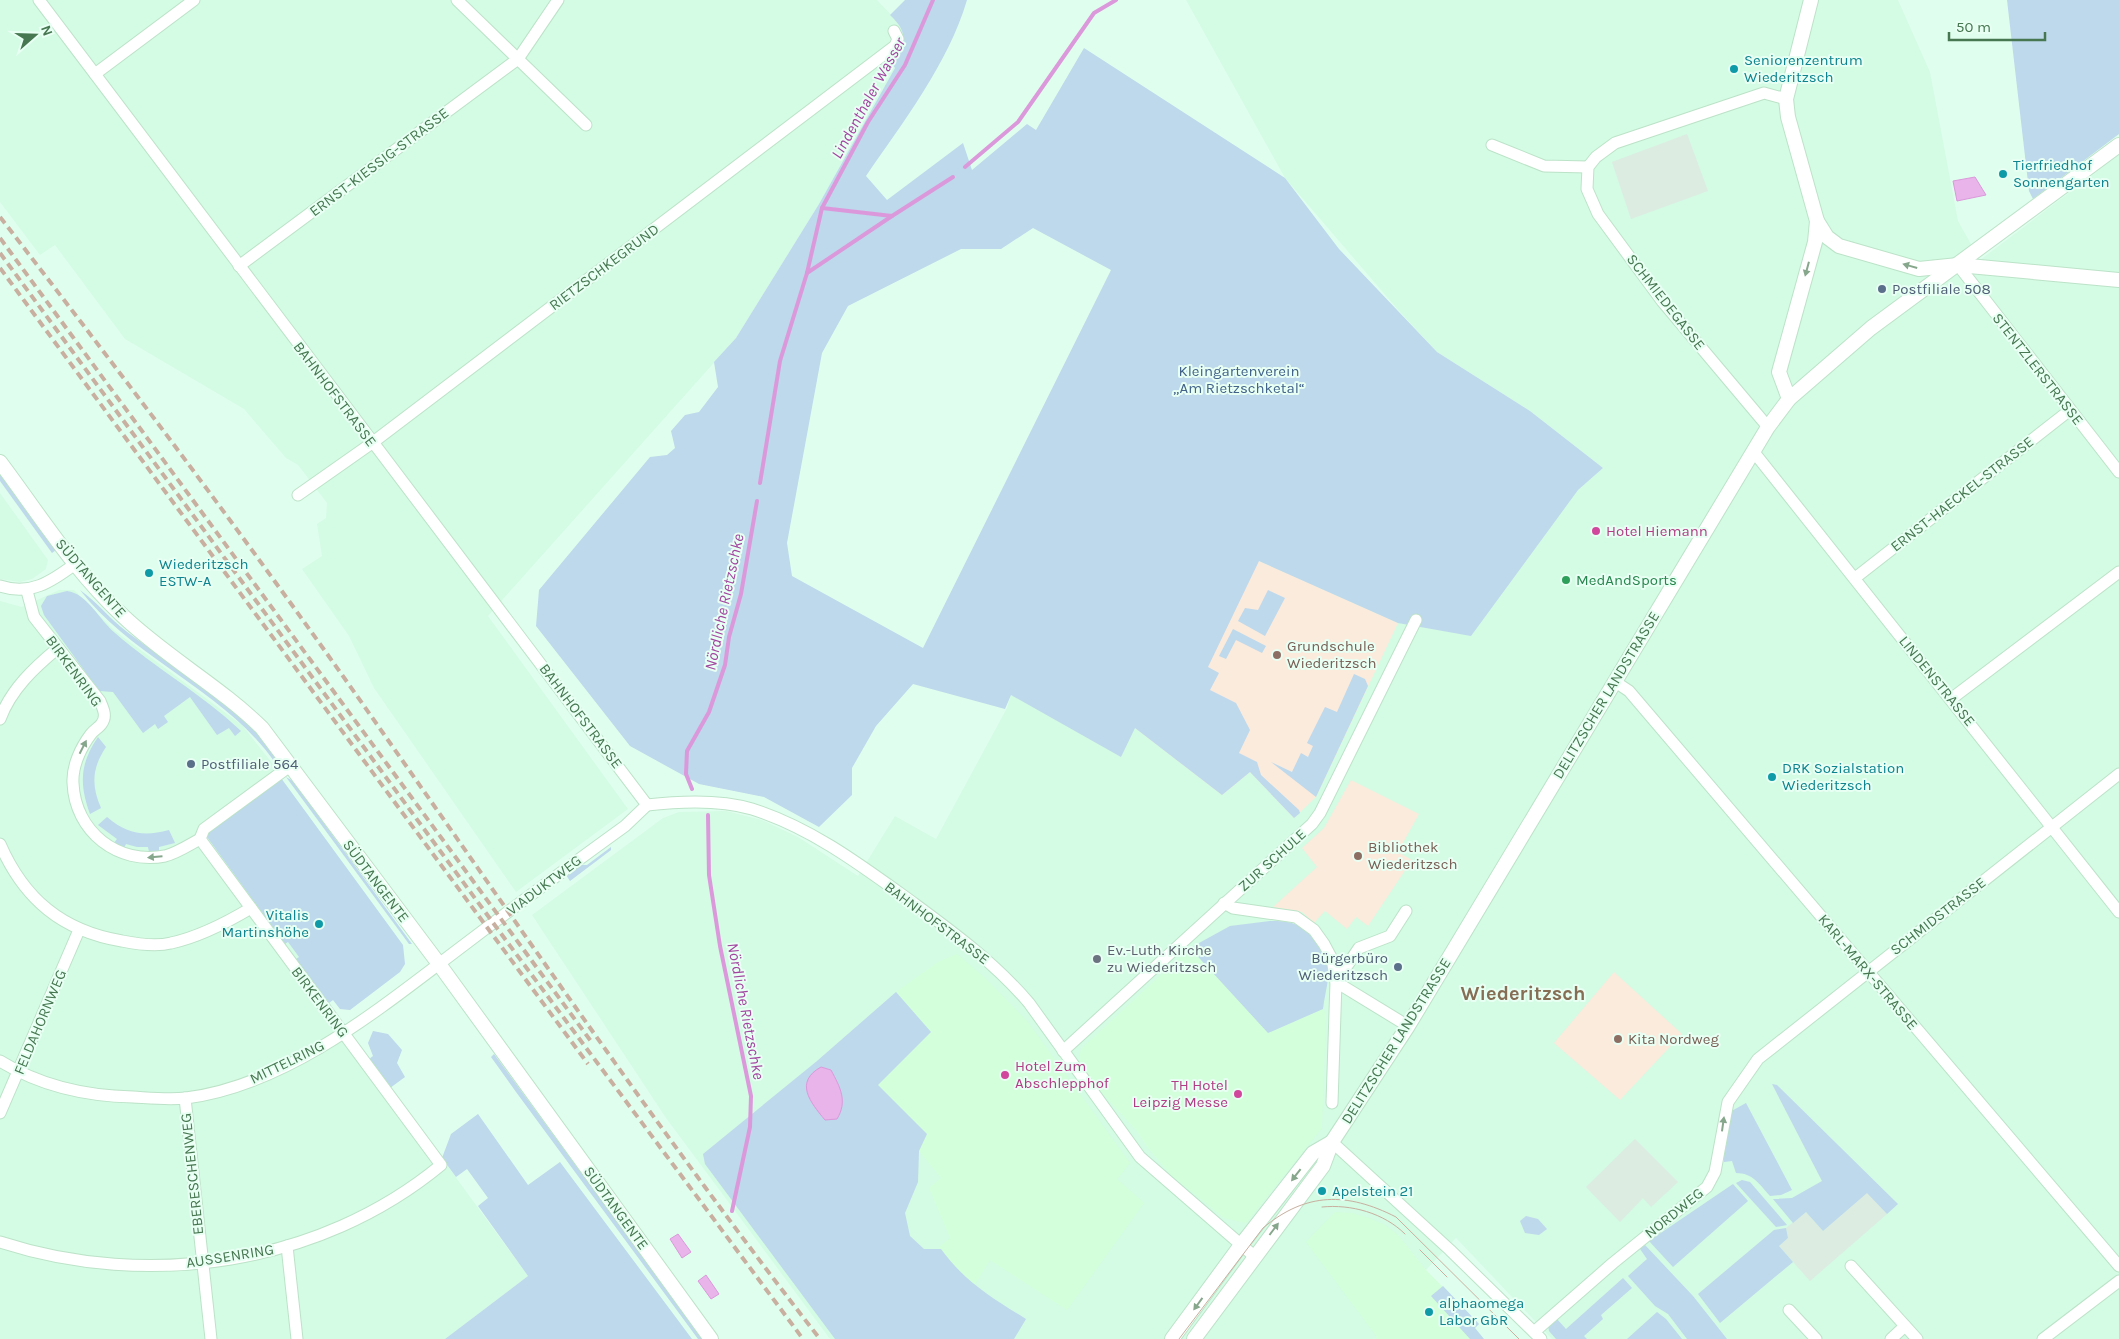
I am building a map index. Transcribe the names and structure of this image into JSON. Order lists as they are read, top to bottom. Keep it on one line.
{"streets":{"street":["ERNST-KIESSIG-STRASSE","RIETZSCHKEGRUND","SCHMIEDEGASSE","STENTZLERSTRASSE","BAHNHOFSTRASSE","ERNST-HAECKEL-STRASSE","SÜDTANGENTE","BIRKENRING","LINDENSTRASSE","DELITZSCHER LANDSTRASSE","ZUR SCHULE","VIADUKTWEG","SCHMIDSTRASSE","KARL-MARX-STRASSE","FELDAHORNWEG","MITTELRING","EBERESCHENWEG","NORDWEG","AUSSENRING"]},"crossings":[["ERNST-KIESSIG-STRASSE","BAHNHOFSTRASSE"],["RIETZSCHKEGRUND","BAHNHOFSTRASSE"],["SCHMIEDEGASSE","DELITZSCHER LANDSTRASSE"],["STENTZLERSTRASSE","ERNST-HAECKEL-STRASSE"],["STENTZLERSTRASSE","DELITZSCHER LANDSTRASSE"],["BAHNHOFSTRASSE","DELITZSCHER LANDSTRASSE"],["BAHNHOFSTRASSE","ZUR SCHULE"],["BAHNHOFSTRASSE","VIADUKTWEG"],["ERNST-HAECKEL-STRASSE","LINDENSTRASSE"],["SÜDTANGENTE","BIRKENRING"],["SÜDTANGENTE","VIADUKTWEG"],["SÜDTANGENTE","MITTELRING"],["BIRKENRING","MITTELRING"],["BIRKENRING","AUSSENRING"],["LINDENSTRASSE","DELITZSCHER LANDSTRASSE"],["LINDENSTRASSE","SCHMIDSTRASSE"],["DELITZSCHER LANDSTRASSE","KARL-MARX-STRASSE"],["VIADUKTWEG","MITTELRING"],["SCHMIDSTRASSE","KARL-MARX-STRASSE"],["SCHMIDSTRASSE","NORDWEG"],["FELDAHORNWEG","MITTELRING"],["MITTELRING","EBERESCHENWEG"],["EBERESCHENWEG","AUSSENRING"]],"one_way":["NORDWEG"],"districts":["Wiederitzsch"],"water":["Lindenthaler Wasser","Nördliche Rietzschke"],"parks":["Kleingartenverein „Am Rietzschketal“"],"places":["Seniorenzentrum Wiederitzsch","Tierfriedhof Sonnengarten","Postfiliale 508","Hotel Hiemann","Wiederitzsch ESTW-A","MedAndSports","Grundschule Wiederitzsch","Postfiliale 564","DRK Sozialstation Wiederitzsch","Bibliothek Wiederitzsch","Vitalis Martinshöhe","Ev.-Luth. Kirche zu Wiederitzsch","Bürgerbüro Wiederitzsch","Kita Nordweg","Hotel Zum Abschlepphof","TH Hotel Leipzig Messe","Apelstein 21","alphaomega Labor GbR"],"scale_bar":"50 m","north":"right"}
